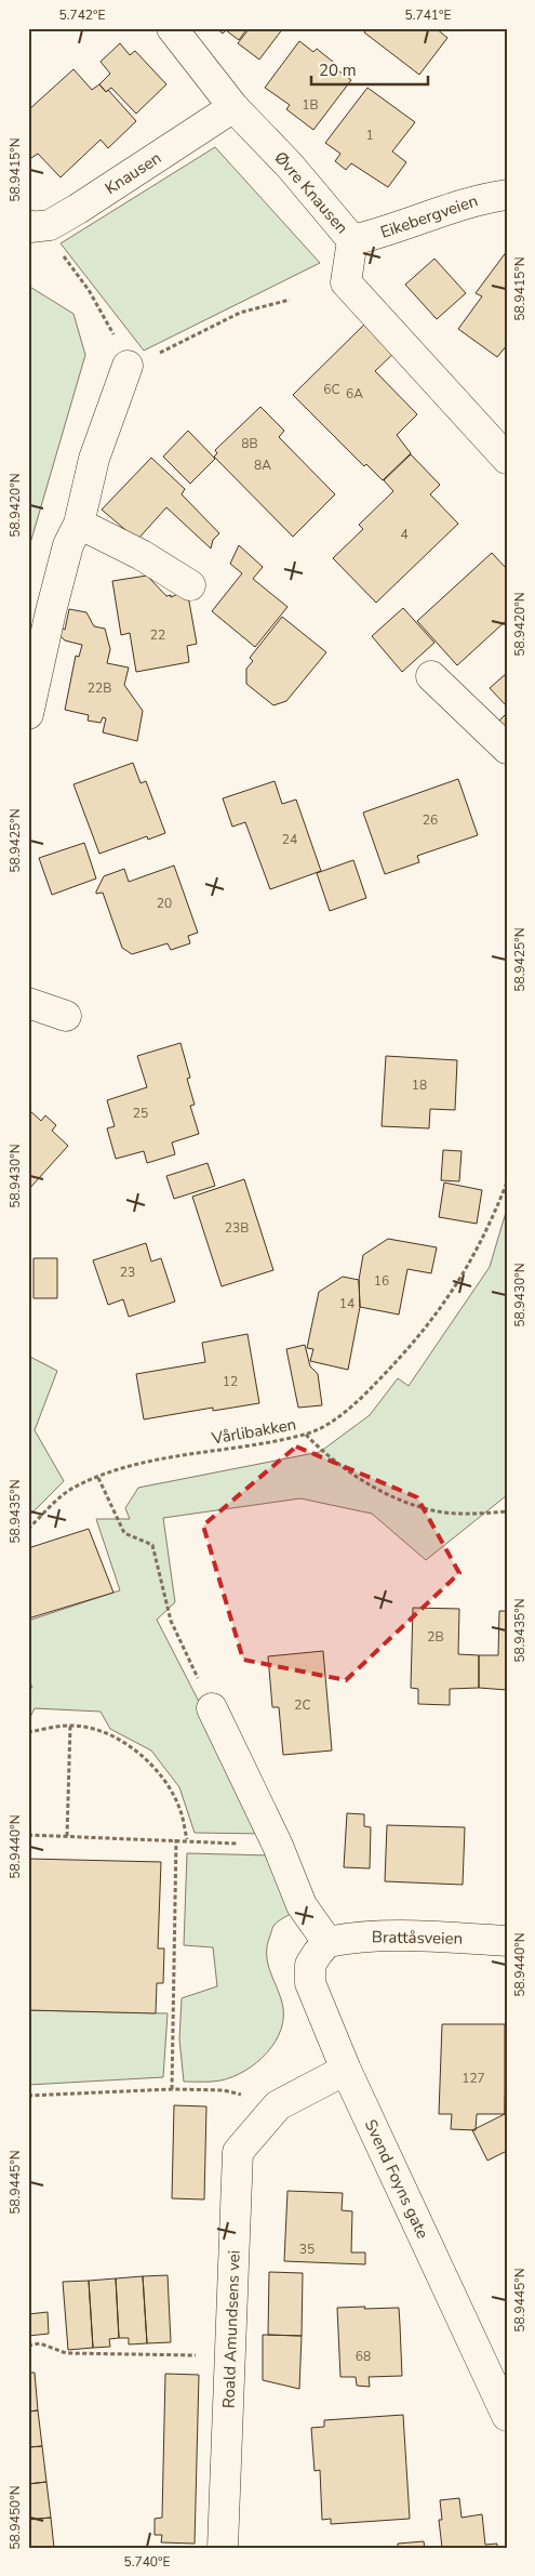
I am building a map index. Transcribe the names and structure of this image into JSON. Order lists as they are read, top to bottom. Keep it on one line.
{"streets":{"street":["Knausen","Øvre Knausen","Eikebergveien","Brattåsveien","Svend Foyns gate","Roald Amundsens vei"],"path":["Vårlibakken"]},"crossings":[["Knausen","Øvre Knausen"],["Øvre Knausen","Eikebergveien"],["Brattåsveien","Svend Foyns gate"],["Svend Foyns gate","Roald Amundsens vei"]],"house_numbers":["1B","1","6C","6A","8B","8A","4","22","22B","26","24","20","18","25","23B","23","16","14","12","2B","2C","127","35","68"],"scale_bar":"20 m","coordinates":["5.742°E","5.741°E","58.9415°N","58.9420°N","58.9425°N","58.9430°N","58.9435°N","58.9440°N","58.9445°N","58.9450°N","5.740°E"]}
